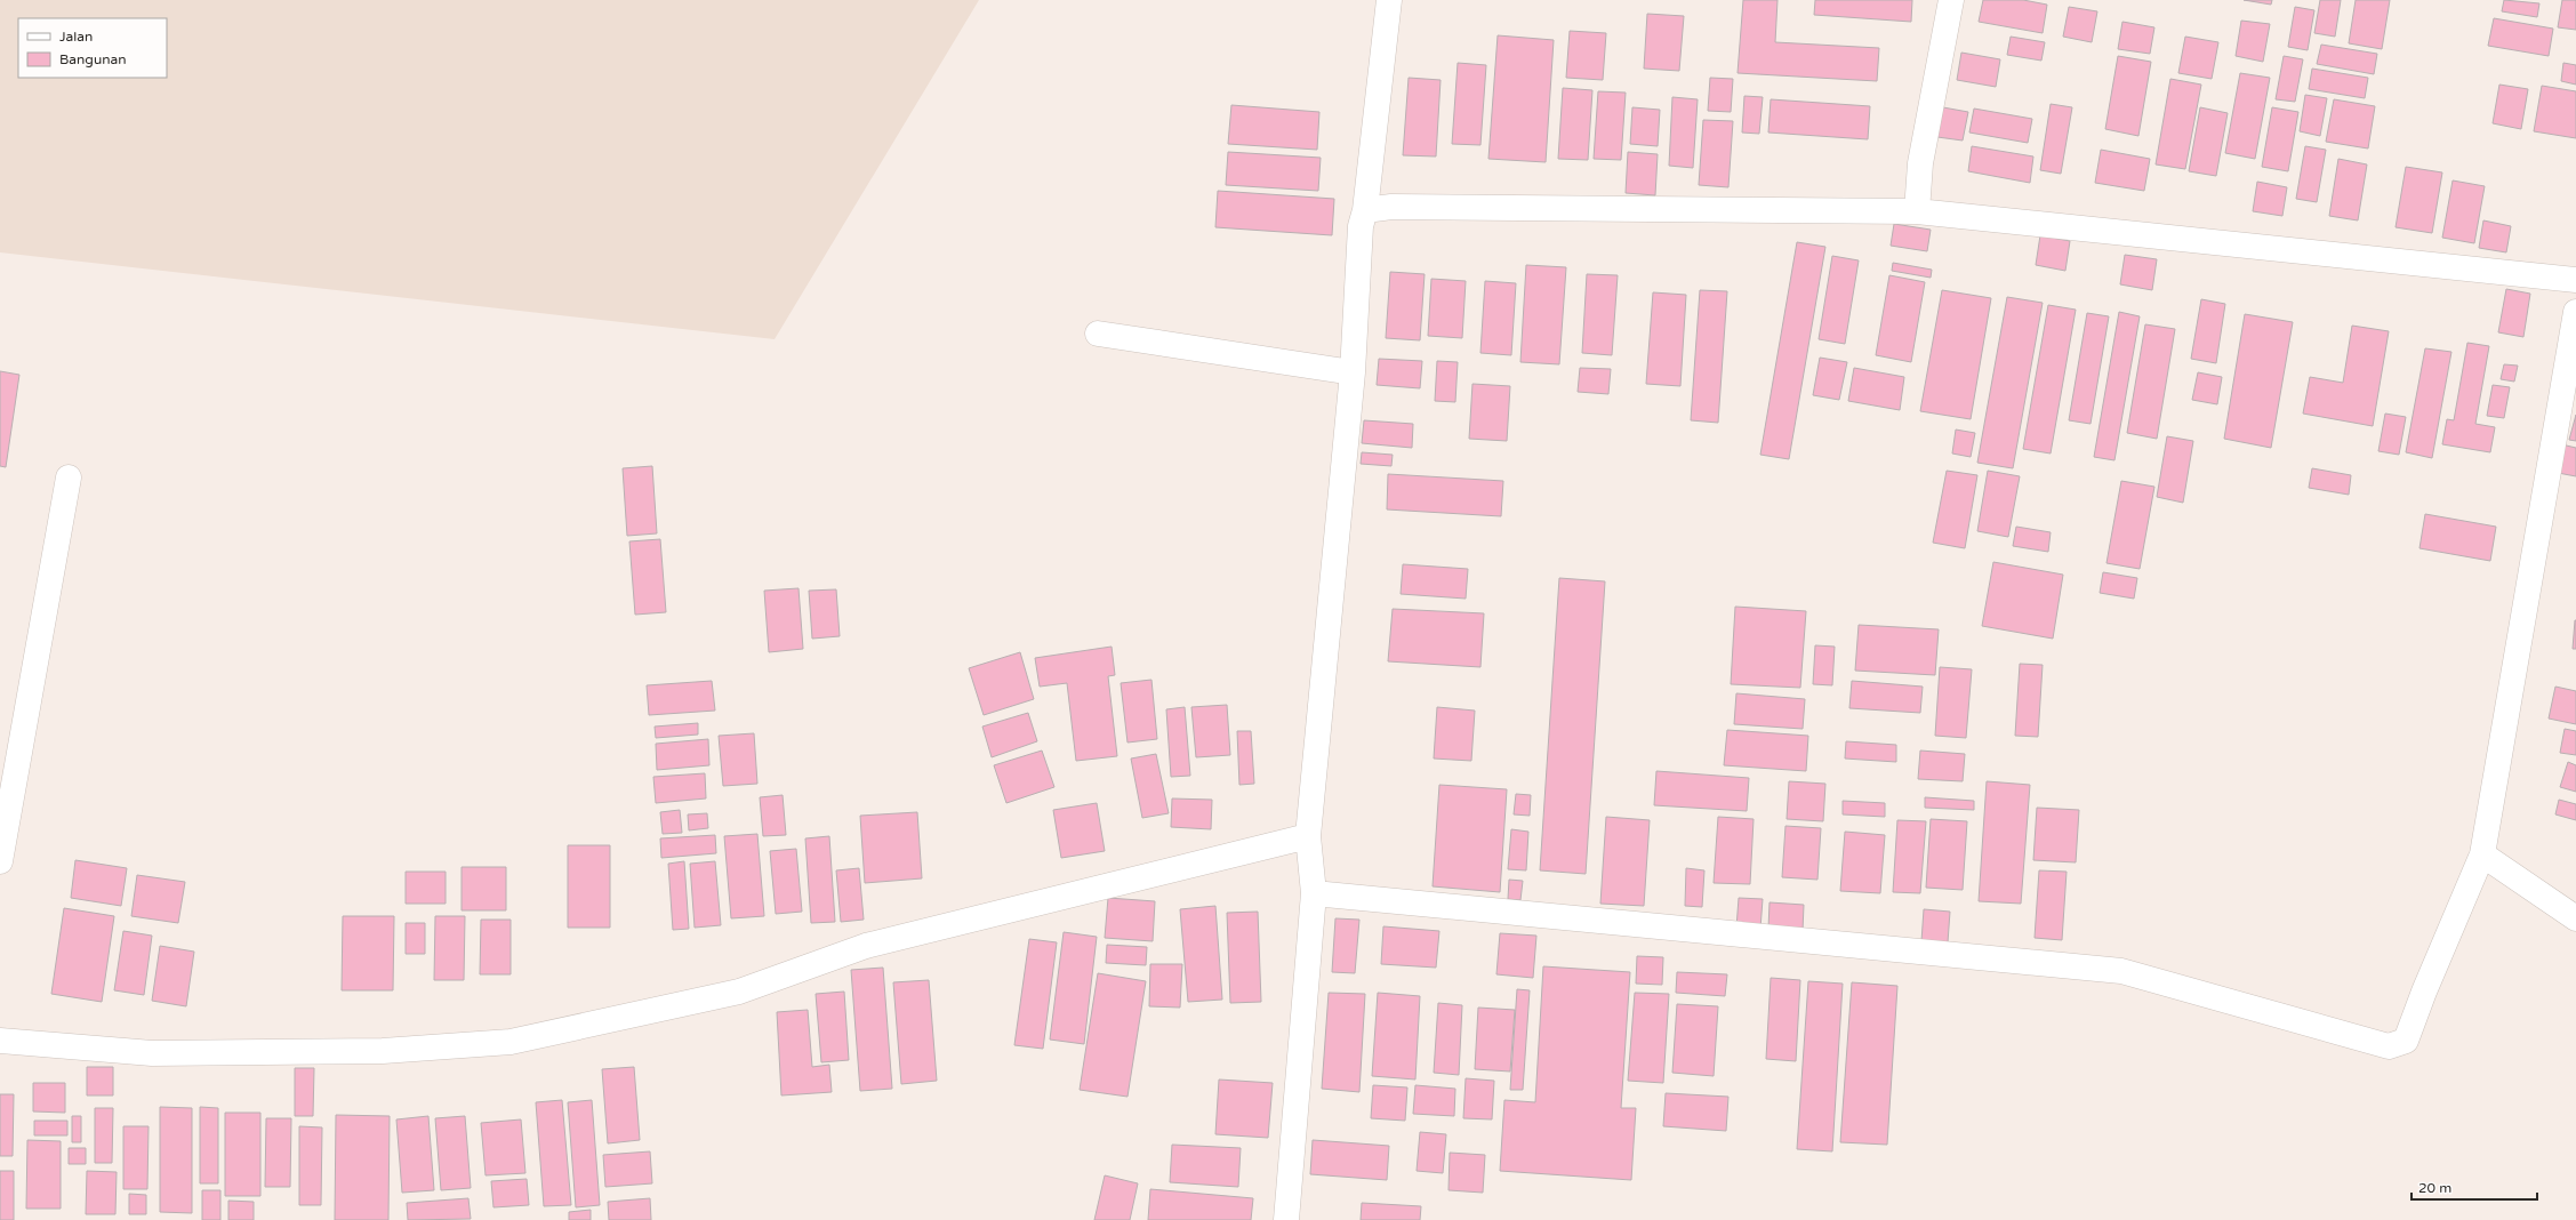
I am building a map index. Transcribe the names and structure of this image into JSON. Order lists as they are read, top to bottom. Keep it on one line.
{"legend":["Jalan","Bangunan"],"scale_bar":"20 m"}
